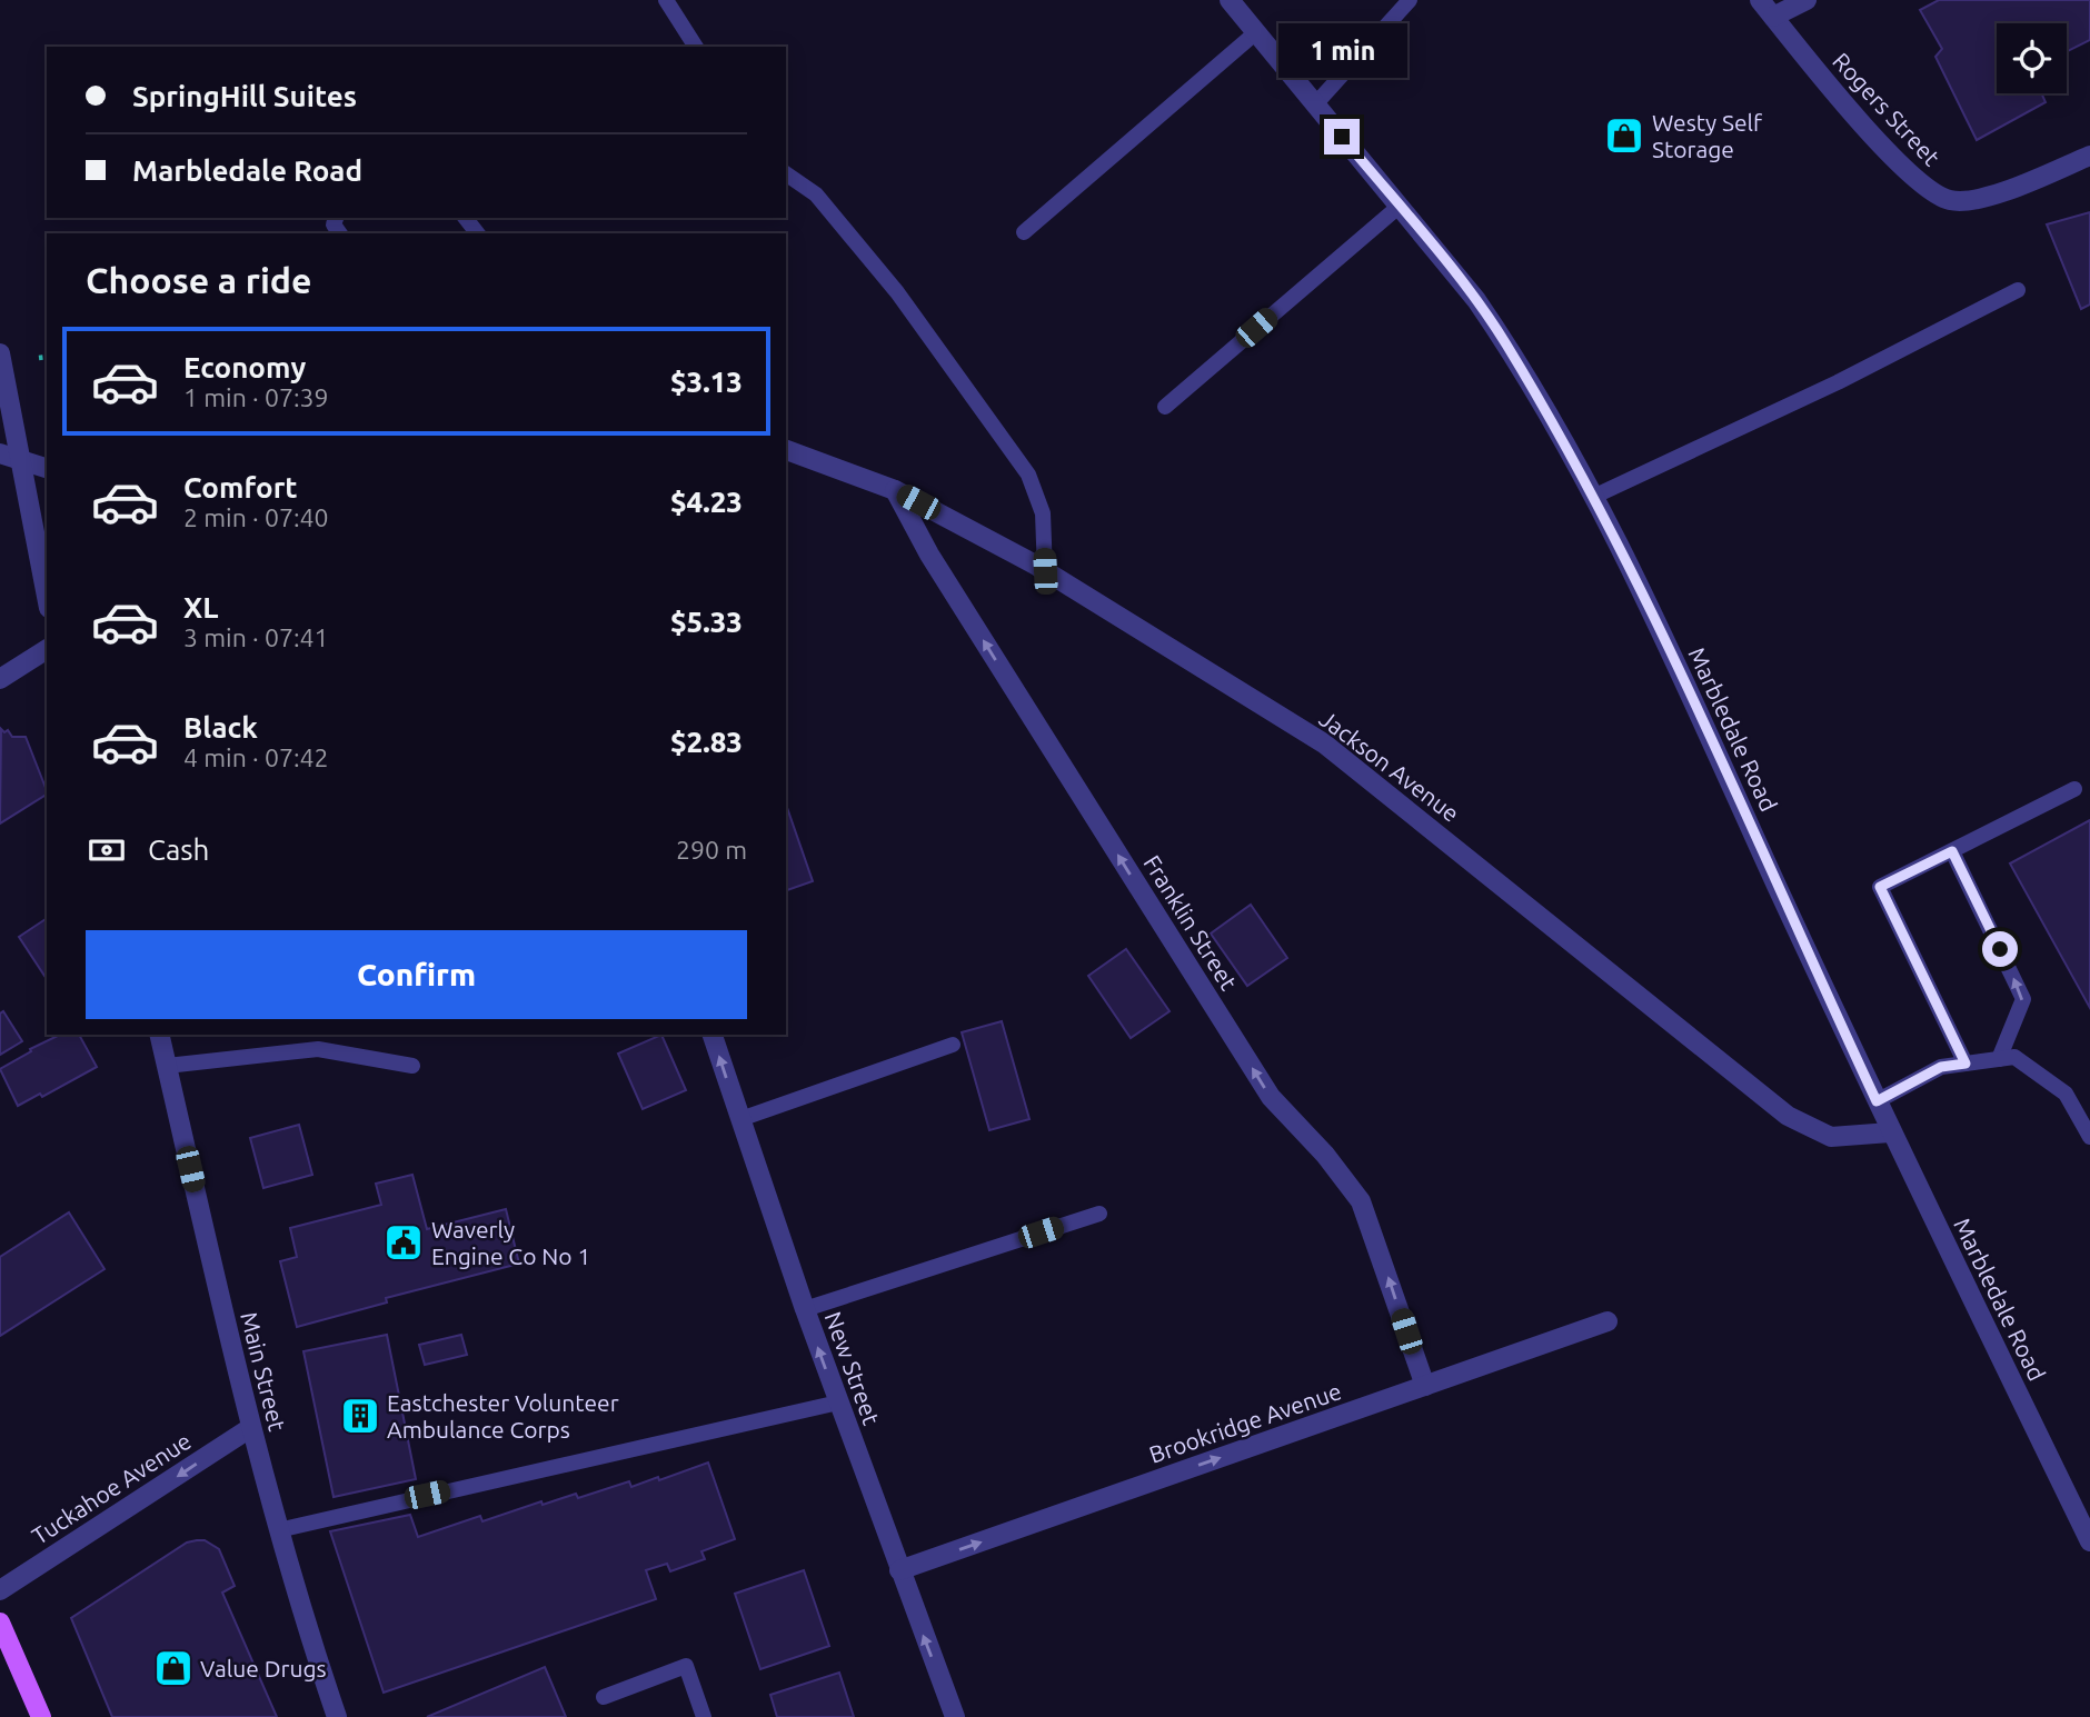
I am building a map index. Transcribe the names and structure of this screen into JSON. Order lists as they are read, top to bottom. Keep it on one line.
{"streets":{"street":["Rogers Street","Marbledale Road","Jackson Avenue","Franklin Street","New Street","Main Street","Brookridge Avenue","Tuckahoe Avenue"]},"crossings":[["Marbledale Road","Jackson Avenue"],["Jackson Avenue","Franklin Street"],["Franklin Street","Brookridge Avenue"],["New Street","Brookridge Avenue"],["Main Street","Tuckahoe Avenue"]],"one_way":["Franklin Street","New Street","Brookridge Avenue","Tuckahoe Avenue"],"places":{"shop":["Westy Self Storage","Value Drugs"],"public building":["Waverly Engine Co No 1"],"building":["Eastchester Volunteer Ambulance Corps"]},"page":{"bubble":"1 min","banner":["SpringHill Suites","Marbledale Road"],"heading":"Choose a ride","list":[{"name":"Economy","note":"1 min · 07:39","value":"$3.13"},{"name":"Comfort","note":"2 min · 07:40","value":"$4.23"},{"name":"XL","note":"3 min · 07:41","value":"$5.33"},{"name":"Black","note":"4 min · 07:42","value":"$2.83"}],"pay":["Cash","290 m"],"buttons":"Confirm"}}
